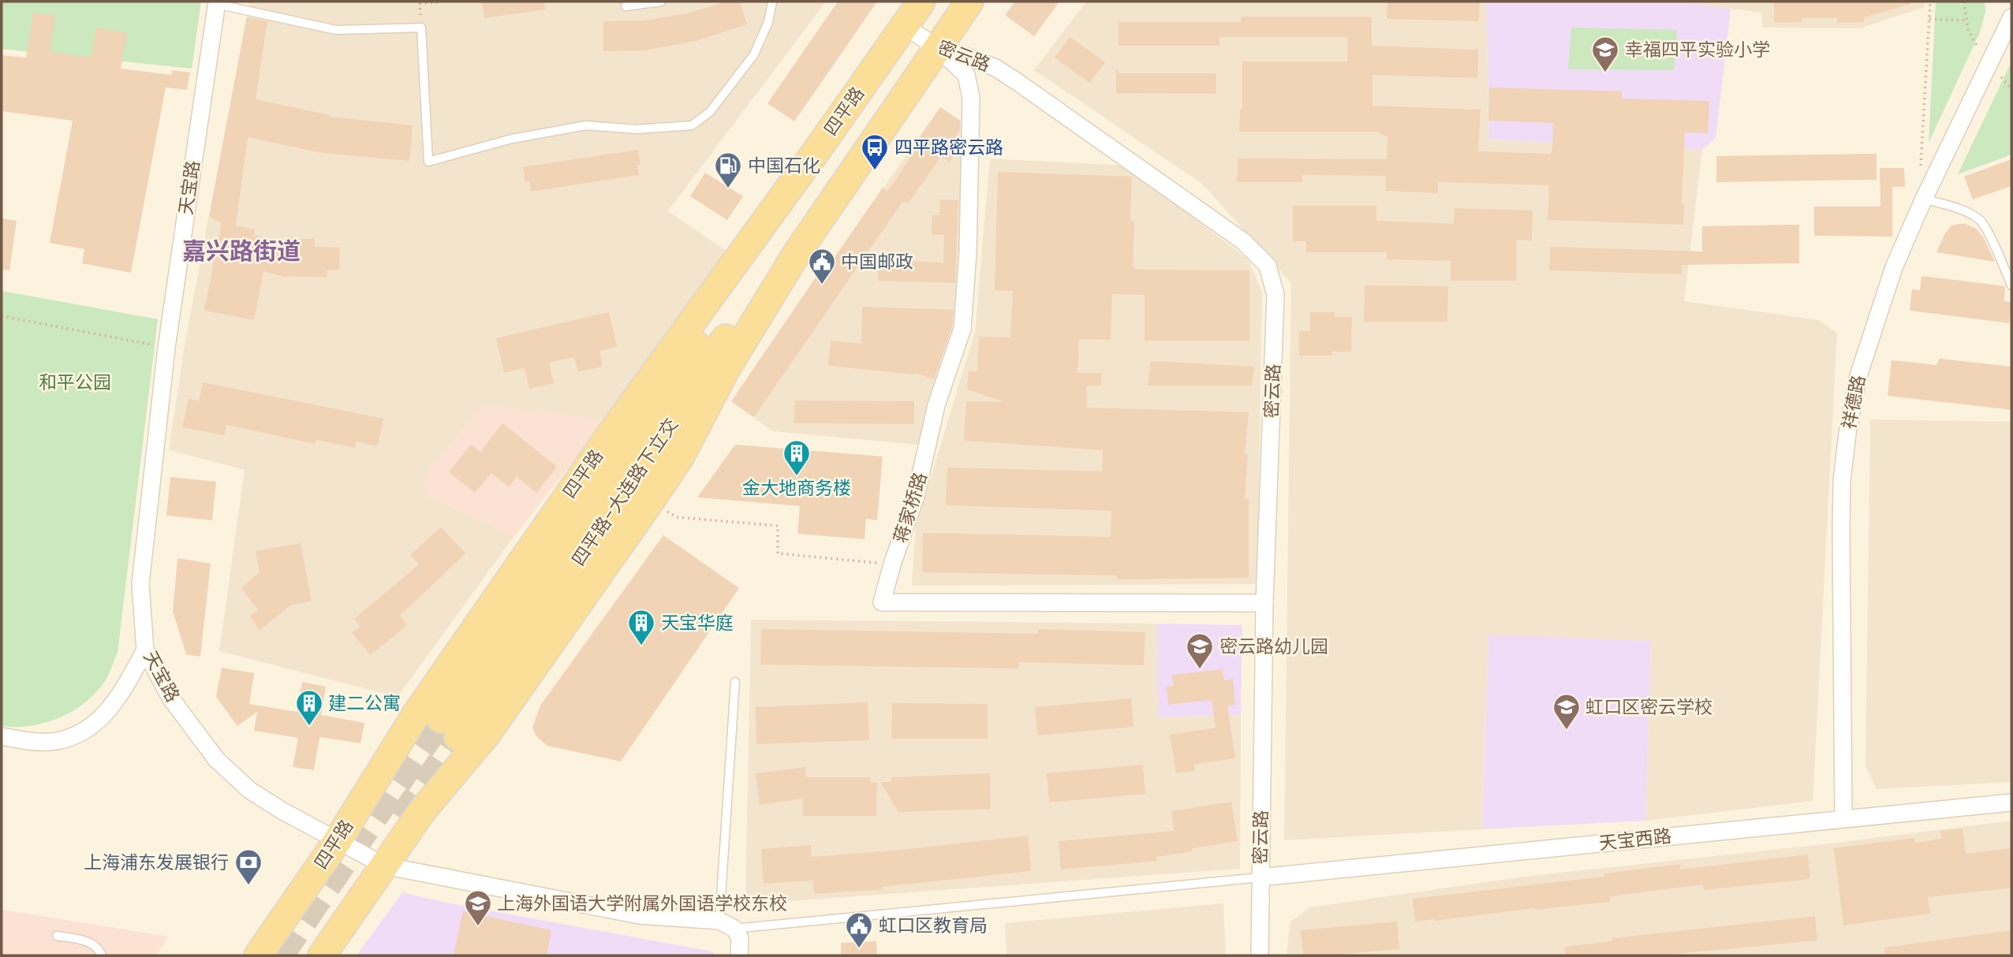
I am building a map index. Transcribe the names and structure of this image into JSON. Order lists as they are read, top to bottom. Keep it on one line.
{"streets":{"main road":["四平路","四平路-大连路下立交"],"street":["密云路","天宝路","祥德路","蒋家桥路","天宝西路"]},"crossings":[["密云路","四平路"],["密云路","蒋家桥路"],["密云路","天宝西路"],["四平路","天宝路"],["四平路","四平路-大连路下立交"],["祥德路","天宝西路"]],"districts":["嘉兴路街道"],"parks":["和平公园"],"places":{"school or university":["幸福四平实验小学","密云路幼儿园","虹口区密云学校","上海外国语大学附属外国语学校东校"],"bus stop":["四平路密云路"],"fuel station":["中国石化"],"public building":["中国邮政","虹口区教育局"],"building":["金大地商务楼","天宝华庭","建二公寓"],"bank":["上海浦东发展银行"]}}
